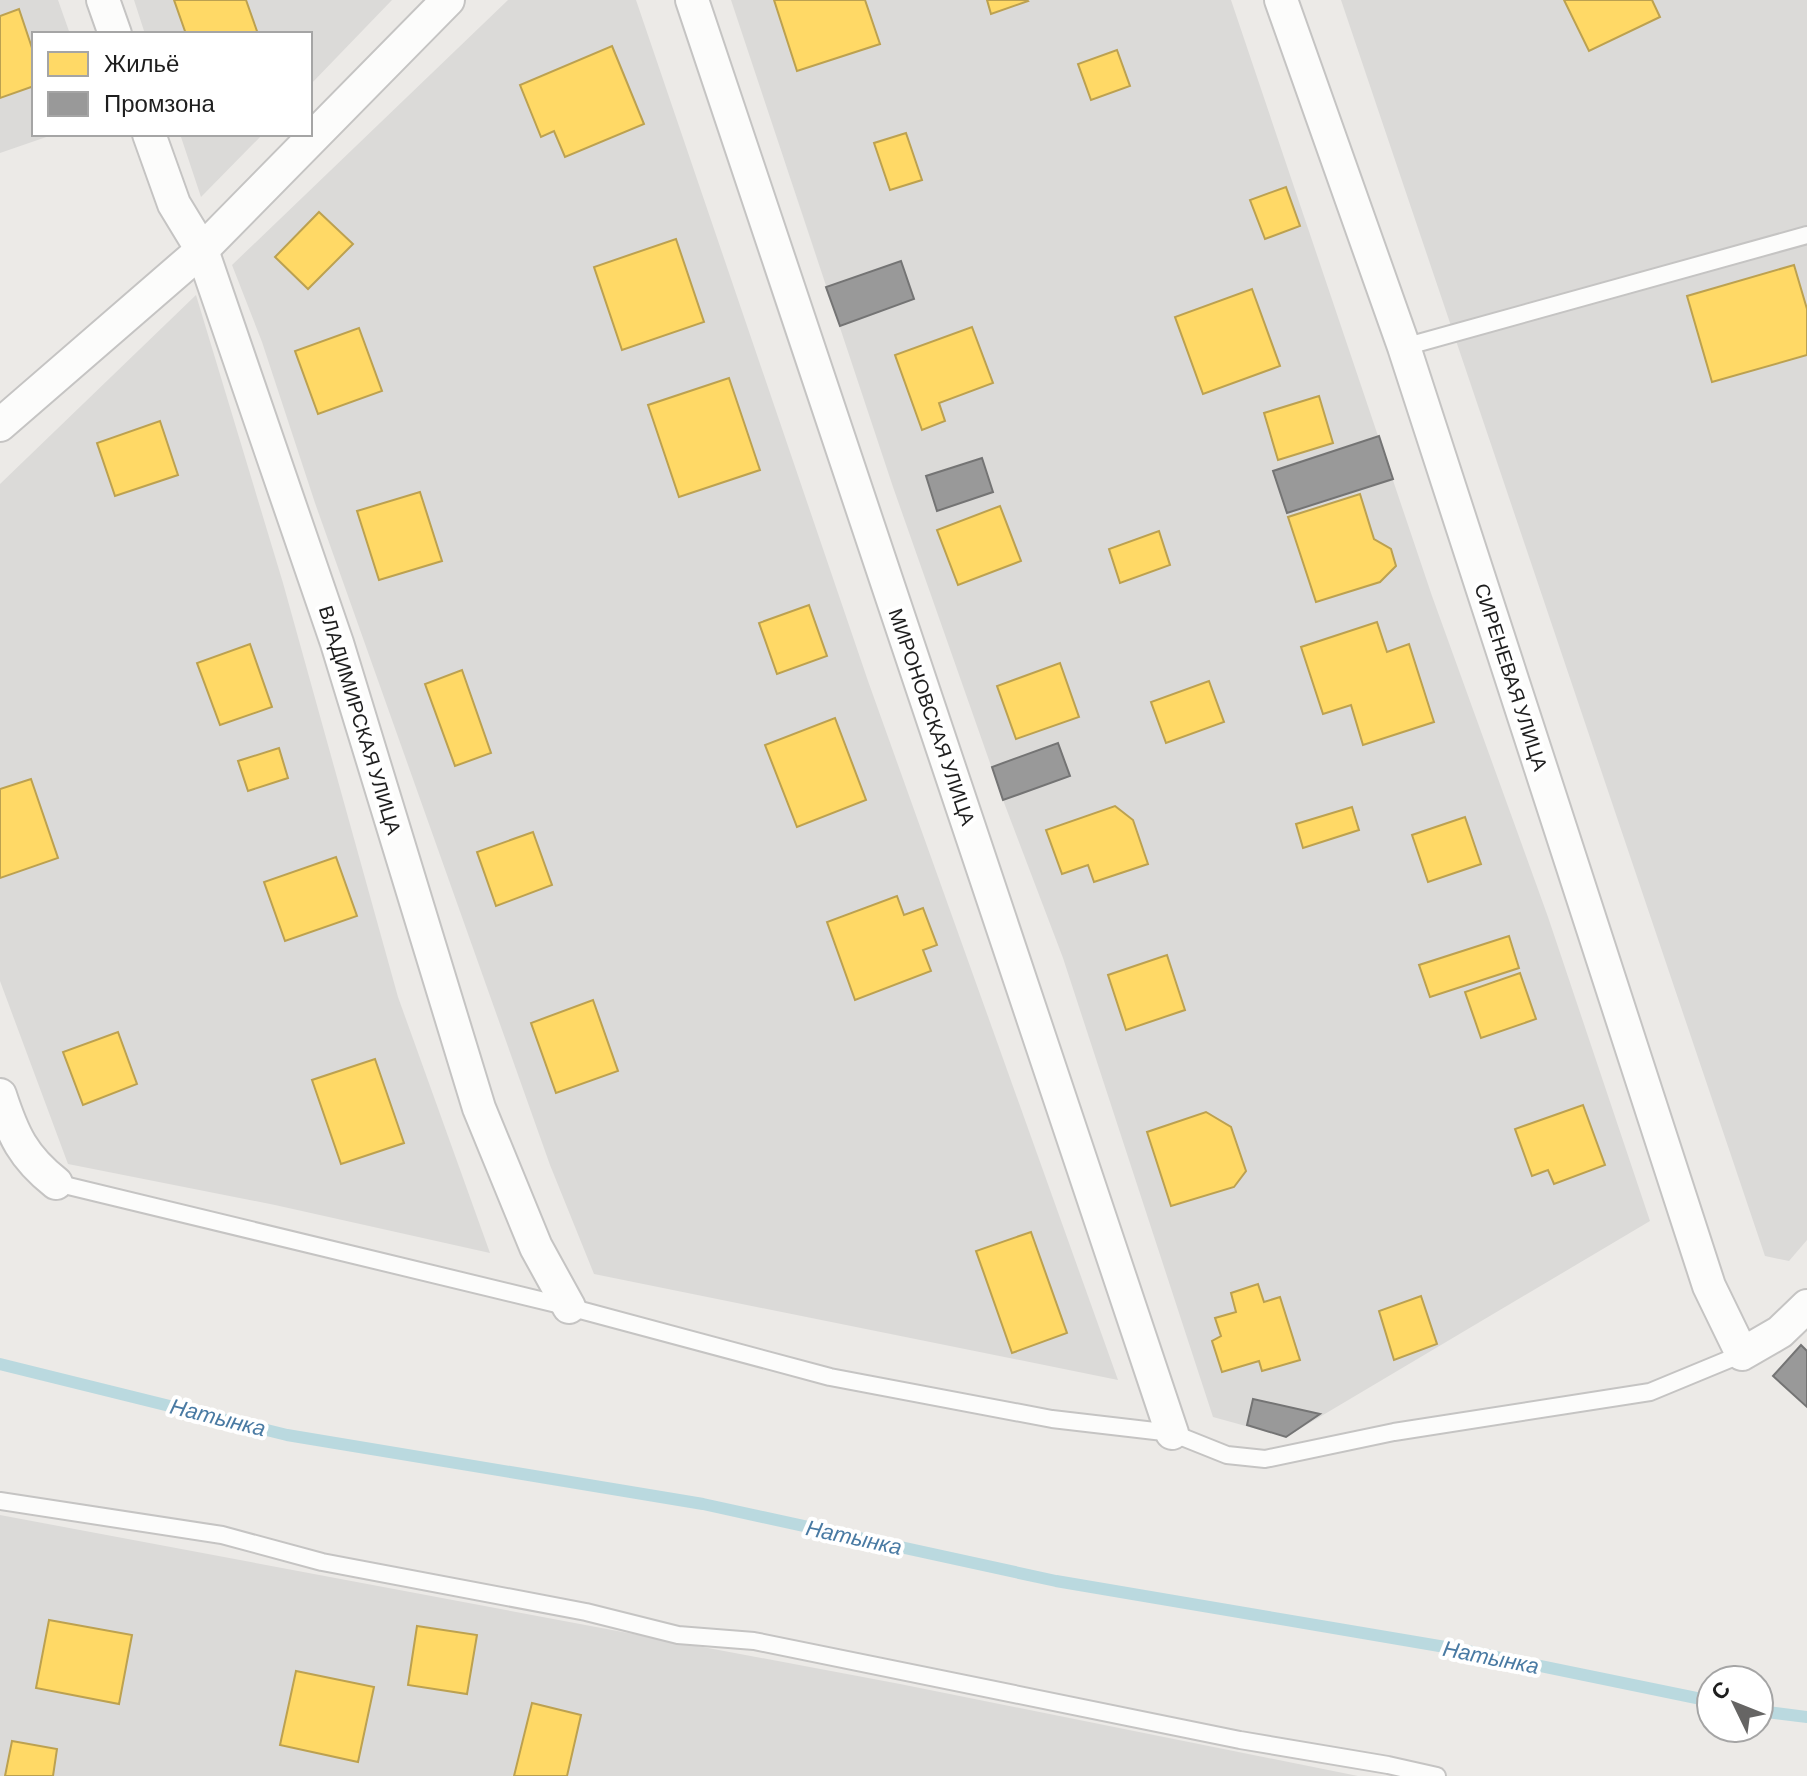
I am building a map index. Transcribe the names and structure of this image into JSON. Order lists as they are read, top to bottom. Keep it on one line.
{"streets":{"street":["СИРЕНЕВАЯ УЛИЦА","МИРОНОВСКАЯ УЛИЦА","ВЛАДИМИРСКАЯ УЛИЦА"]},"water":["Натынка"],"legend":["Жильё","Промзона"],"north":"top left"}
